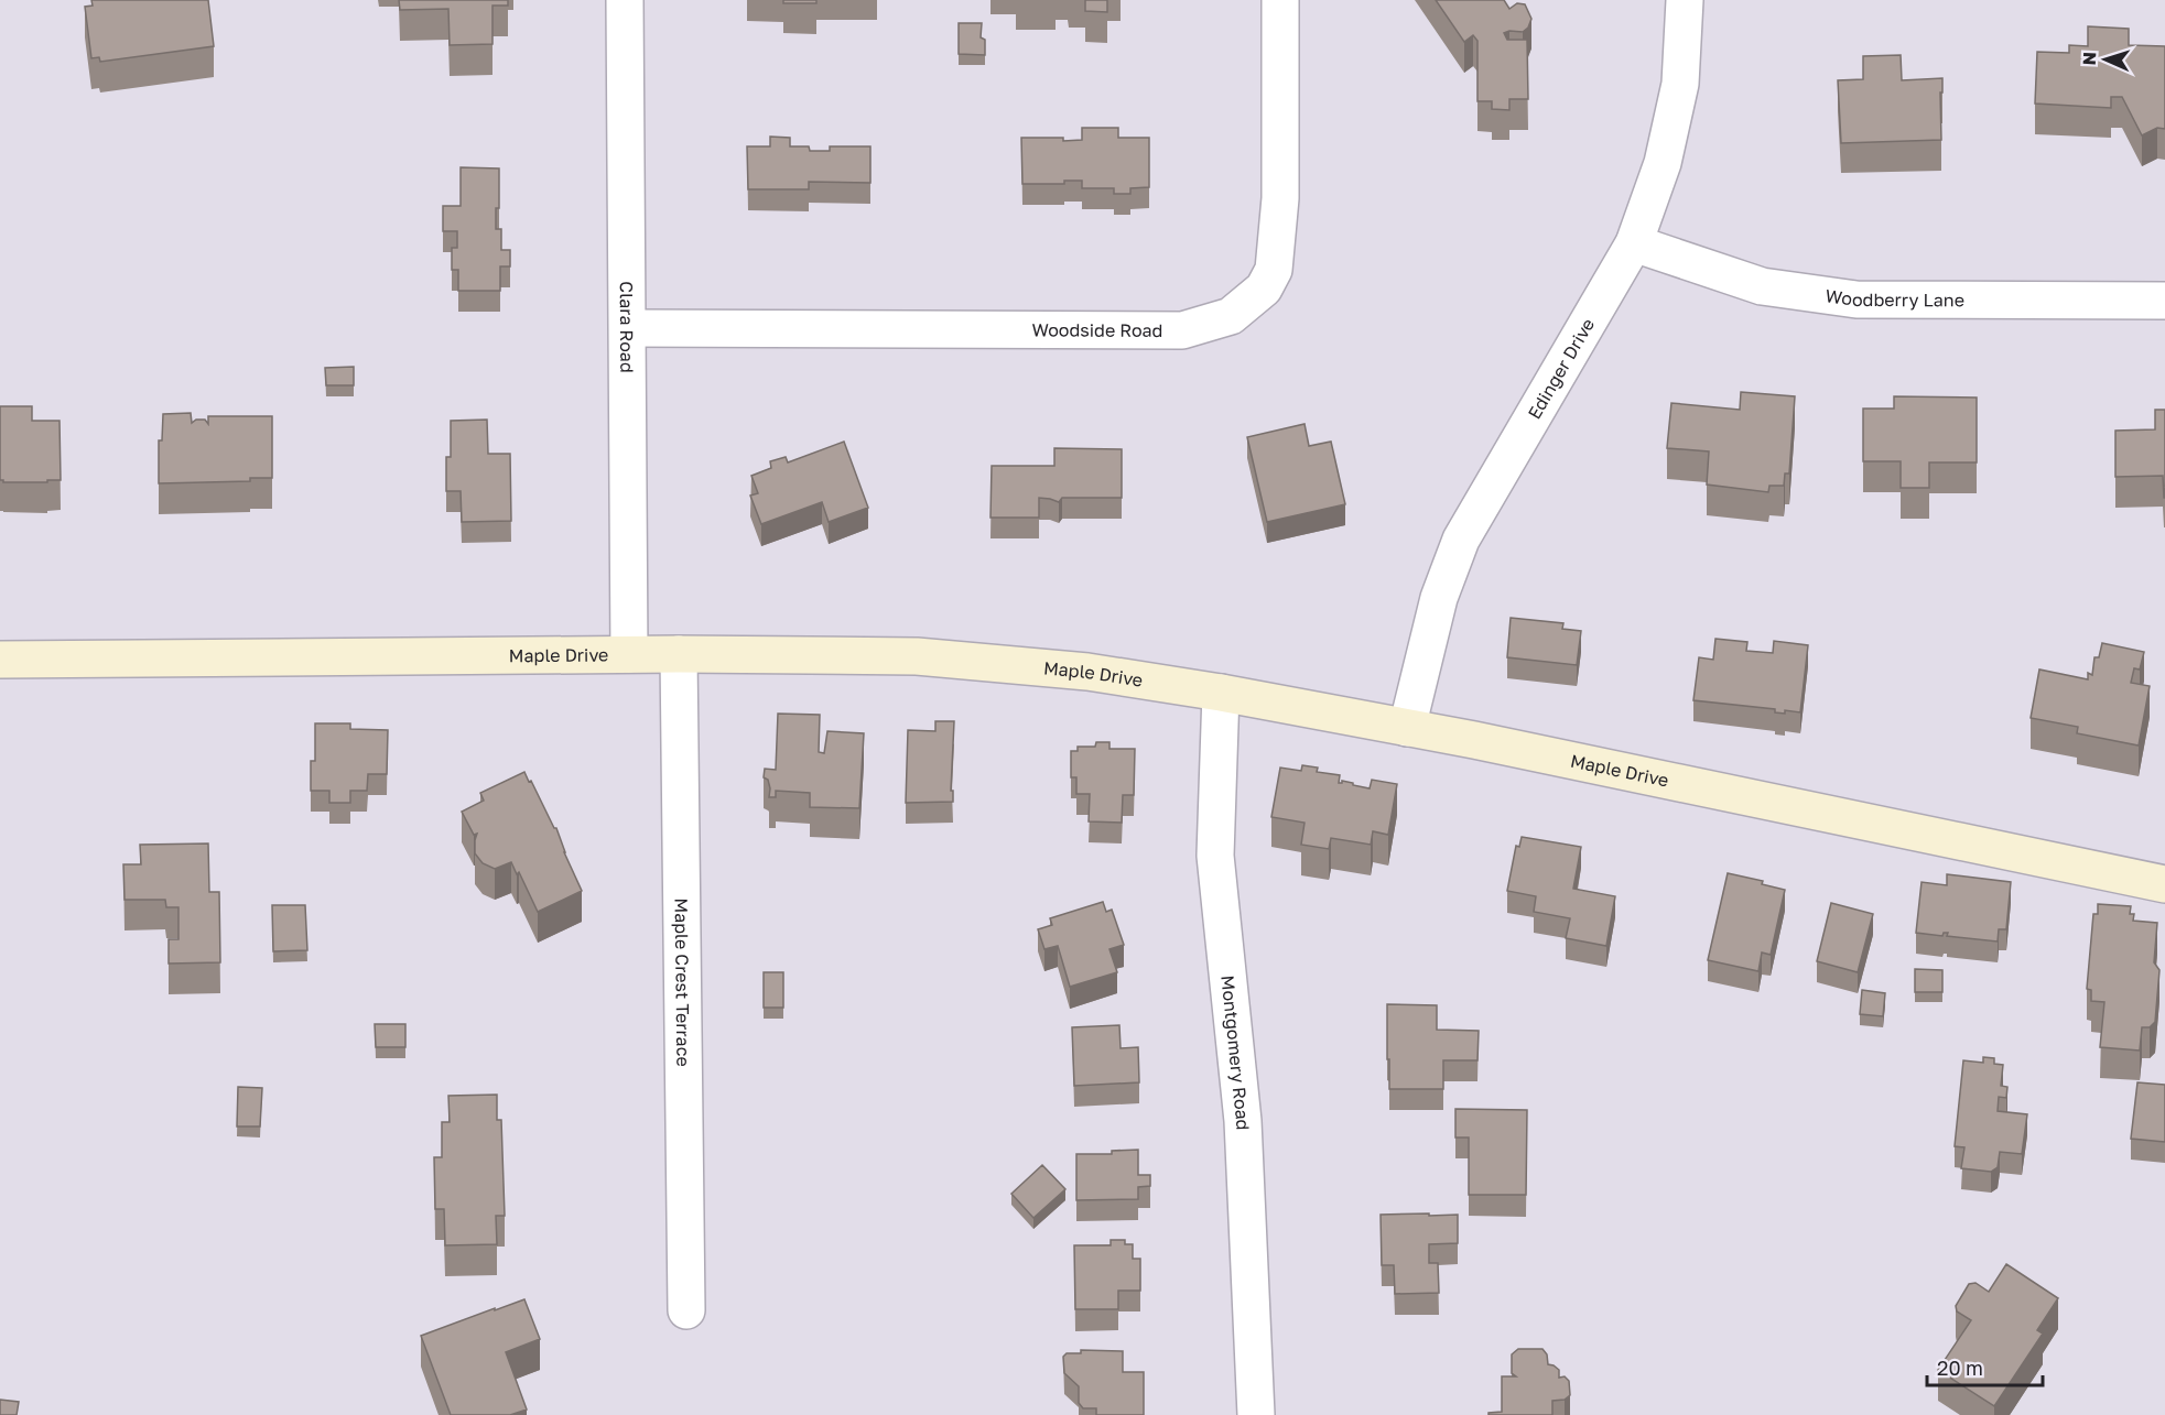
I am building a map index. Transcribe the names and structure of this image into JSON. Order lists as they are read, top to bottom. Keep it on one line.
{"streets":{"street":["Woodberry Lane","Clara Road","Woodside Road","Edinger Drive","Maple Drive","Maple Crest Terrace","Montgomery Road"]},"crossings":[["Woodberry Lane","Edinger Drive"],["Clara Road","Woodside Road"],["Clara Road","Maple Drive"],["Edinger Drive","Maple Drive"],["Maple Drive","Maple Crest Terrace"],["Maple Drive","Montgomery Road"]],"scale_bar":"20 m","north":"left"}
